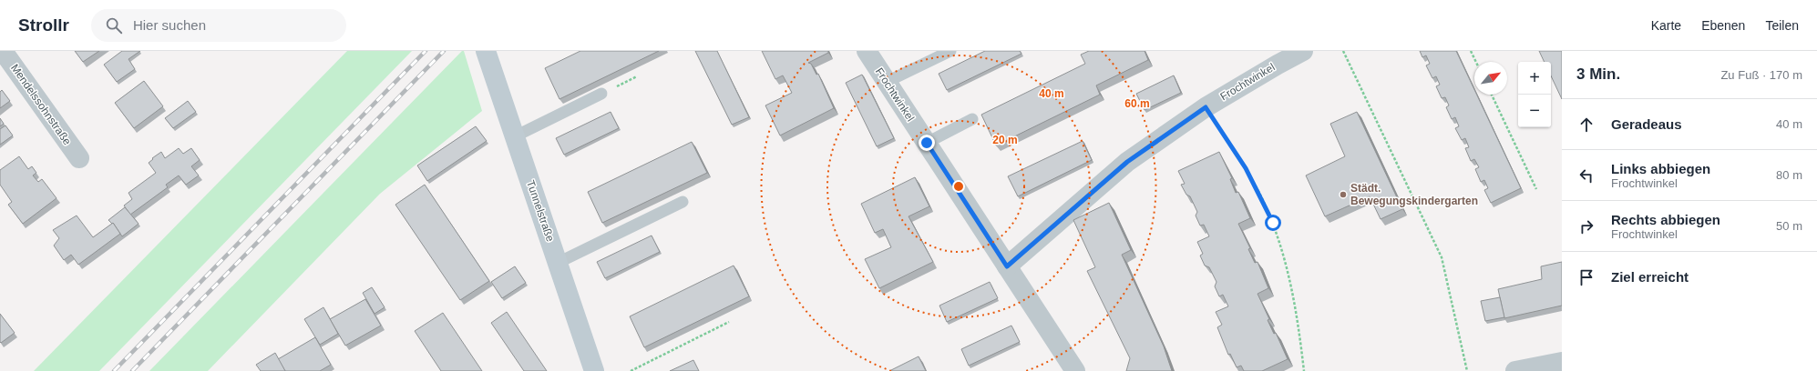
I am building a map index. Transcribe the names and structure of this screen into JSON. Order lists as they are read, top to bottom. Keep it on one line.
{"streets":{"street":["Frochtwinkel","Mendelssohnstraße","Tunnelstraße"]},"places":["Städt. Bewegungskindergarten"],"north":"top right","page":{"header":"Strollr","search":"Hier suchen","nav":["Karte","Ebenen","Teilen"],"heading":["3 Min.","Zu Fuß · 170 m"],"map_buttons":["+","−"],"list":[["Geradeaus","40 m"],["Links abbiegen","Frochtwinkel","80 m"],["Rechts abbiegen","Frochtwinkel","50 m"],"Ziel erreicht"]},"rings":["40 m","60 m","20 m"]}
